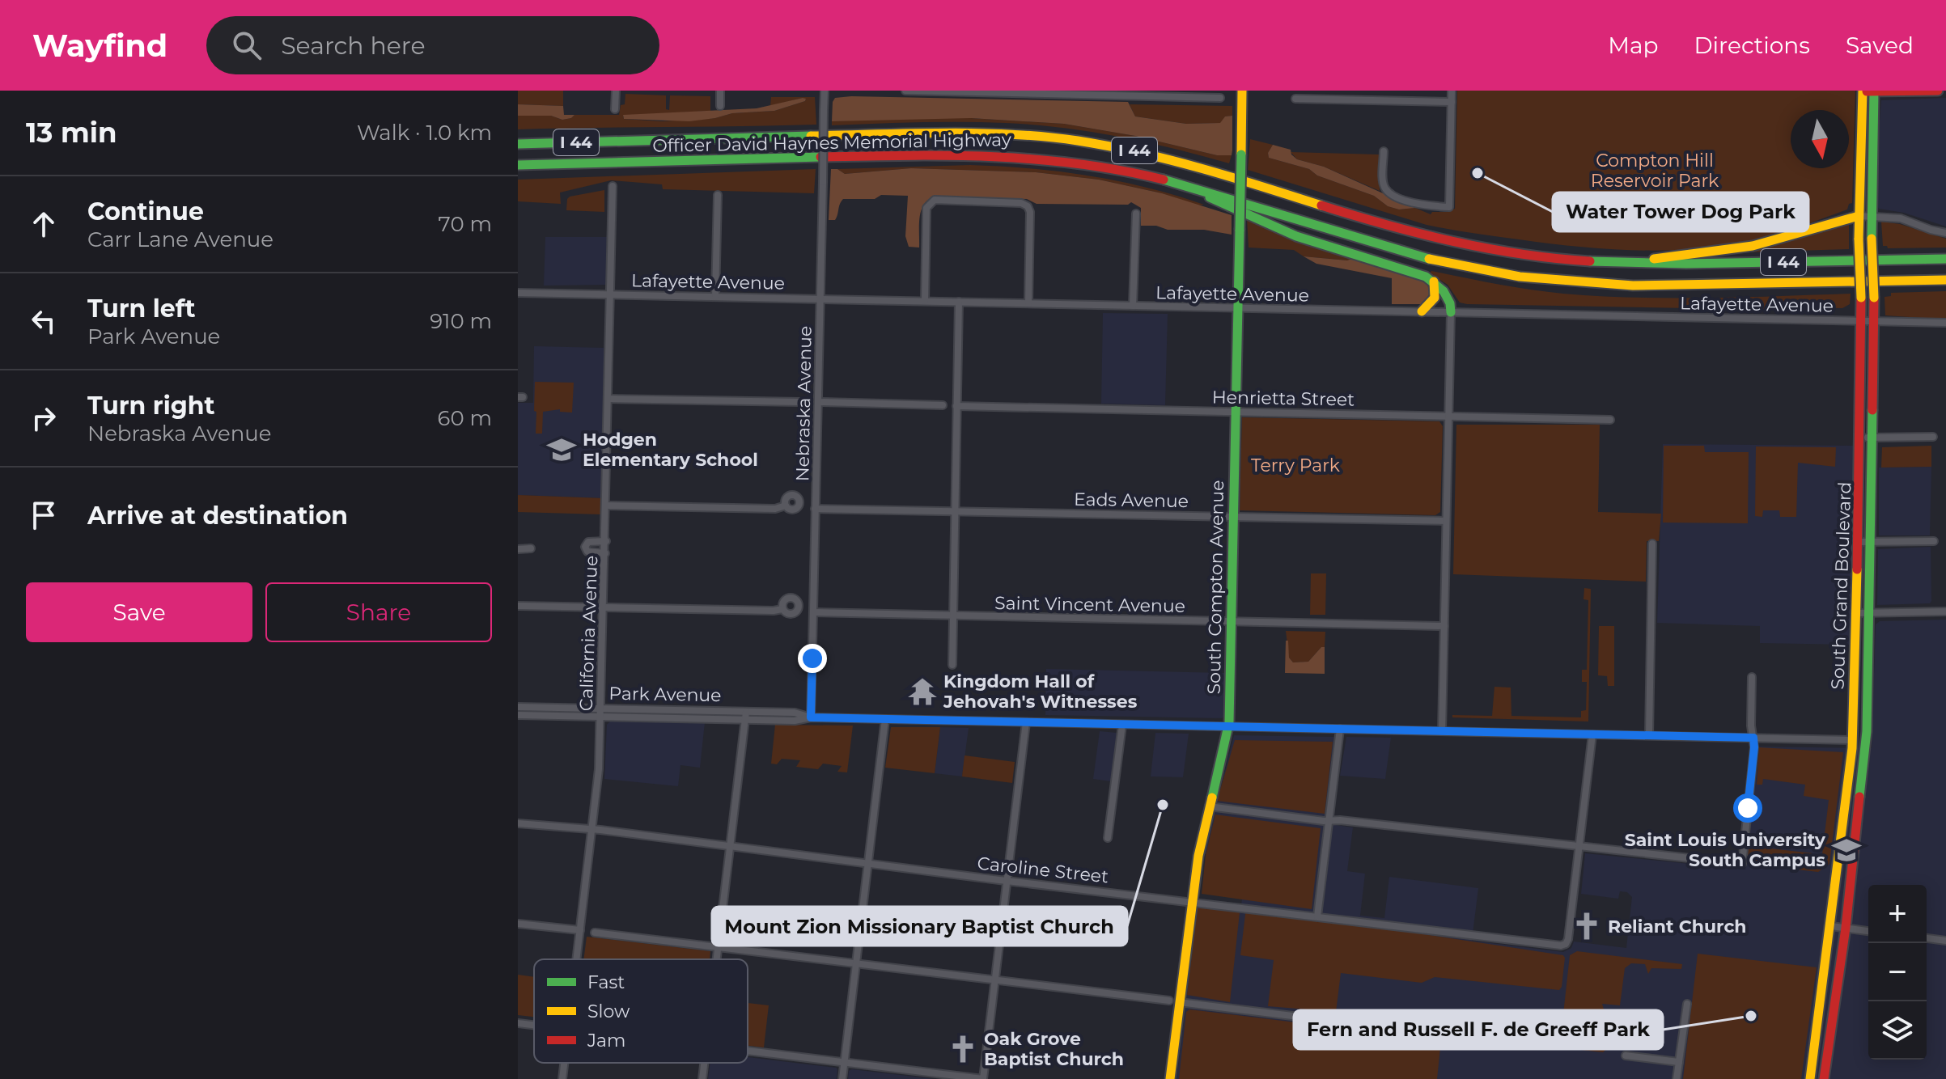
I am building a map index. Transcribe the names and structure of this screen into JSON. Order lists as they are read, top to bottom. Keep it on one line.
{"streets":{"main road":["I 44","Officer David Haynes Memorial Highway","South Grand Boulevard","South Compton Avenue","Park Avenue"],"street":["Lafayette Avenue","Henrietta Street","Nebraska Avenue","Eads Avenue","Saint Vincent Avenue","California Avenue","Caroline Street"]},"crossings":[["Lafayette Avenue","Nebraska Avenue"],["Lafayette Avenue","South Grand Boulevard"],["Lafayette Avenue","South Compton Avenue"],["Lafayette Avenue","California Avenue"],["Henrietta Street","South Compton Avenue"],["Nebraska Avenue","Eads Avenue"],["Nebraska Avenue","Saint Vincent Avenue"],["Nebraska Avenue","Park Avenue"],["Eads Avenue","South Compton Avenue"],["South Grand Boulevard","Park Avenue"],["South Compton Avenue","Saint Vincent Avenue"],["South Compton Avenue","Park Avenue"],["South Compton Avenue","Caroline Street"],["California Avenue","Park Avenue"],["California Avenue","Caroline Street"]],"parks":["Compton Hill Reservoir Park","Terry Park"],"places":{"other":["Water Tower Dog Park","Mount Zion Missionary Baptist Church","Fern and Russell F. de Greeff Park"],"school or university":["Hodgen Elementary School","Saint Louis University South Campus"],"temple":["Kingdom Hall of Jehovah's Witnesses"],"church":["Reliant Church","Oak Grove Baptist Church"]},"legend":["Fast","Slow","Jam"],"north":"bottom","page":{"header":"Wayfind","search":"Search here","nav":["Map","Directions","Saved"],"heading":["13 min","Walk · 1.0 km"],"list":[["Continue","Carr Lane Avenue","70 m"],["Turn left","Park Avenue","910 m"],["Turn right","Nebraska Avenue","60 m"],"Arrive at destination"],"buttons":["Save","Share"],"map_buttons":["+","−"]}}
